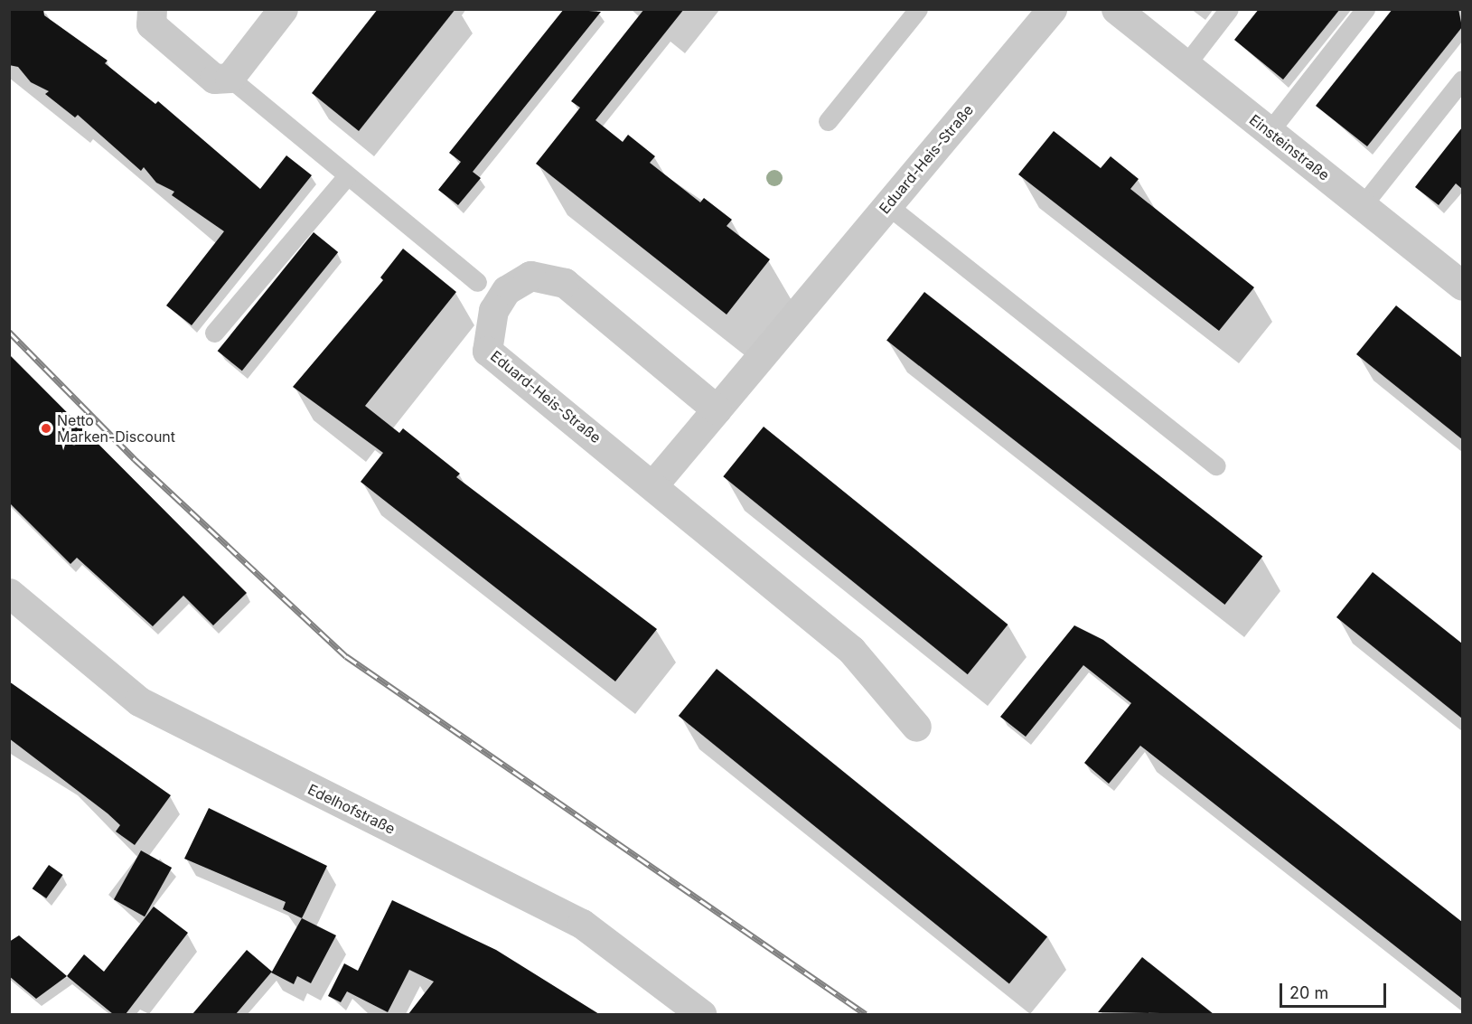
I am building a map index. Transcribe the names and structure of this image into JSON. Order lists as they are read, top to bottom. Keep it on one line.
{"streets":{"street":["Einsteinstraße","Eduard-Heis-Straße","Edelhofstraße"]},"places":["Netto Marken-Discount"],"scale_bar":"20 m"}
